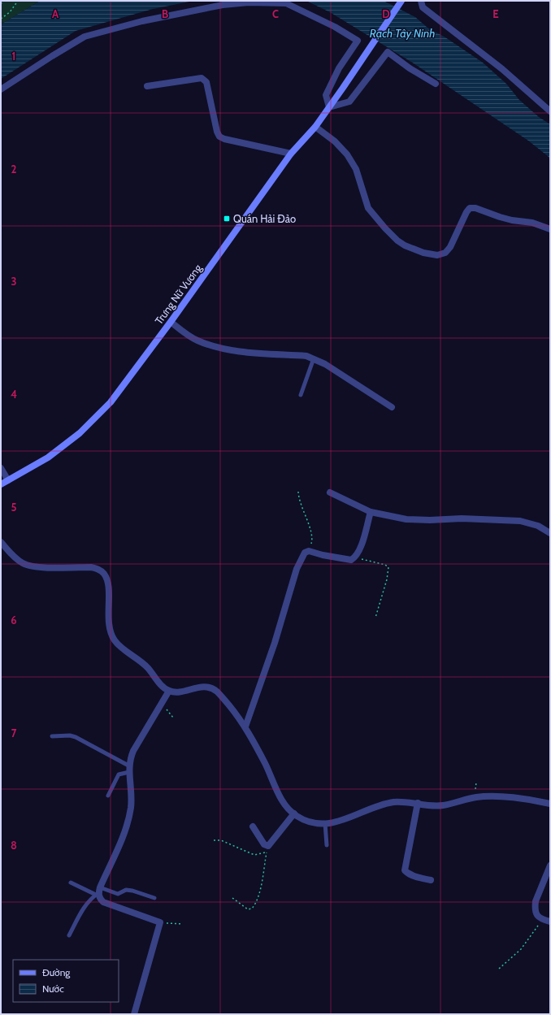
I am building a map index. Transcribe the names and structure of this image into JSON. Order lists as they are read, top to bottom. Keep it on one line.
{"streets":{"main road":["Trưng Nữ Vương"]},"water":["Rạch Tây Ninh"],"places":{"transit":["Quán Hải Đảo"]},"legend":["Đường","Nước"],"grid":{"columns":["A","B","C","D","E"],"rows":["1","2","3","4","5","6","7","8"]}}
